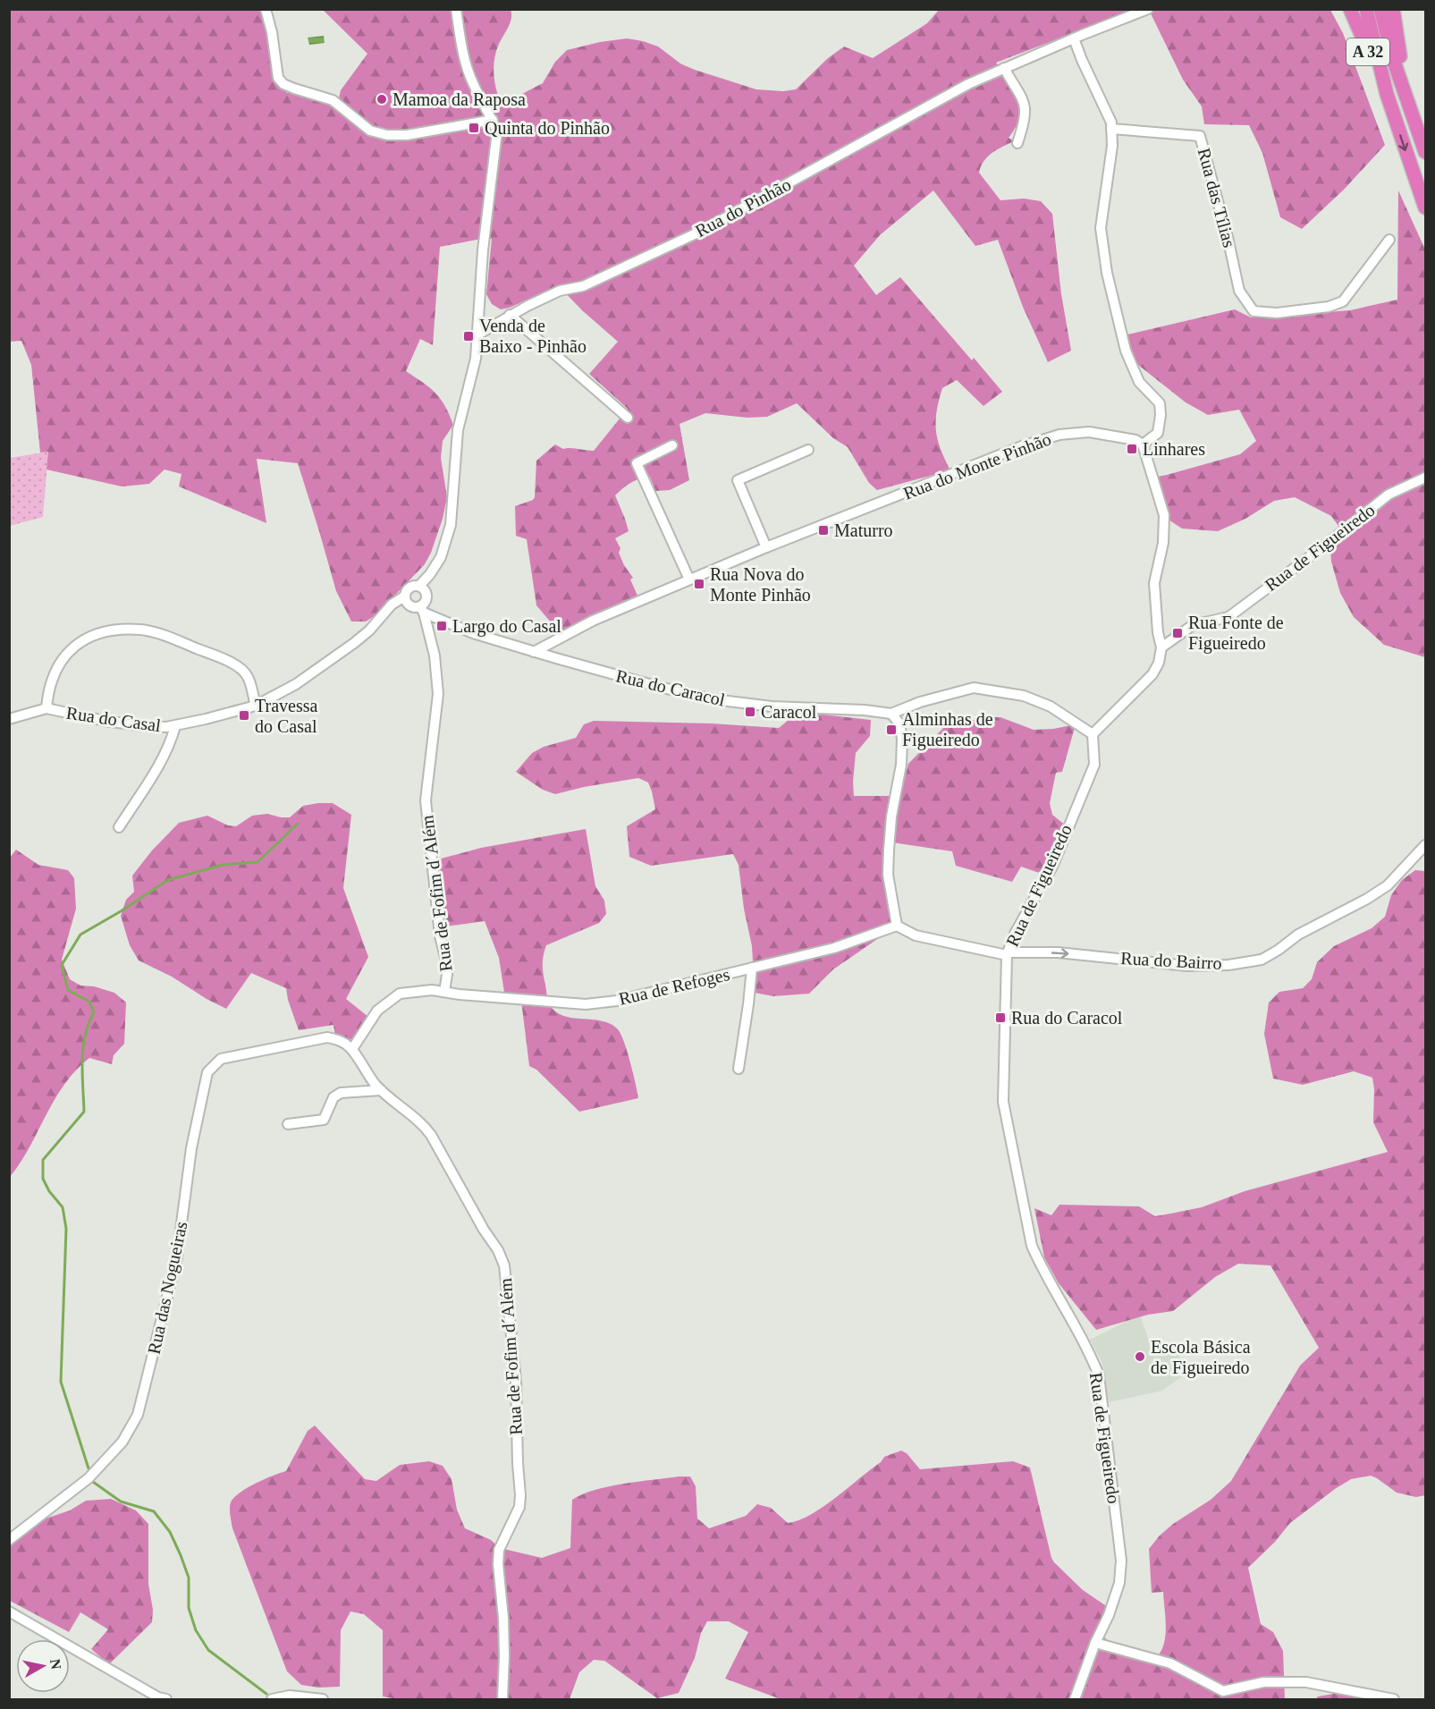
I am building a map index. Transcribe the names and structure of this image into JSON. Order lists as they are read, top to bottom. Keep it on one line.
{"streets":{"highway":["A 32"],"street":["Rua das Tílias","Rua do Pinhão","Rua do Monte Pinhão","Rua de Figueiredo","Rua do Caracol","Rua do Casal","Rua de Fofim d´Além","Rua do Bairro","Rua de Refoges","Rua das Nogueiras"]},"crossings":[["Rua do Monte Pinhão","Rua do Caracol"],["Rua de Figueiredo","Rua do Bairro"],["Rua do Caracol","Rua do Casal"],["Rua do Caracol","Rua de Fofim d´Além"],["Rua do Casal","Rua de Fofim d´Além"],["Rua de Fofim d´Além","Rua de Refoges"],["Rua de Fofim d´Além","Rua das Nogueiras"]],"one_way":["Rua do Bairro"],"places":{"other":["Mamoa da Raposa","Escola Básica de Figueiredo"],"transit":["Quinta do Pinhão","Venda de Baixo - Pinhão","Linhares","Maturro","Rua Nova do Monte Pinhão","Largo do Casal","Rua Fonte de Figueiredo","Caracol","Travessa do Casal","Alminhas de Figueiredo","Rua do Caracol"]},"north":"right"}
